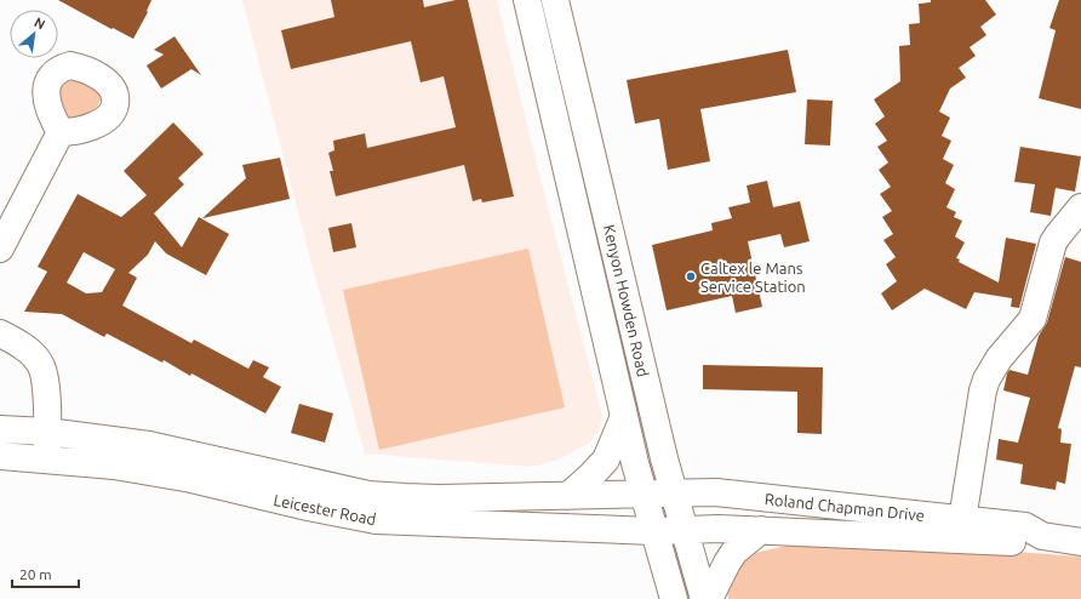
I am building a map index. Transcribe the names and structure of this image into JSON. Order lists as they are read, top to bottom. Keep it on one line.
{"streets":{"street":["Kenyon Howden Road","Roland Chapman Drive","Leicester Road"]},"crossings":[["Kenyon Howden Road","Roland Chapman Drive"],["Kenyon Howden Road","Leicester Road"],["Roland Chapman Drive","Leicester Road"]],"places":["Caltex le Mans Service Station"],"scale_bar":"20 m","north":"top right"}
